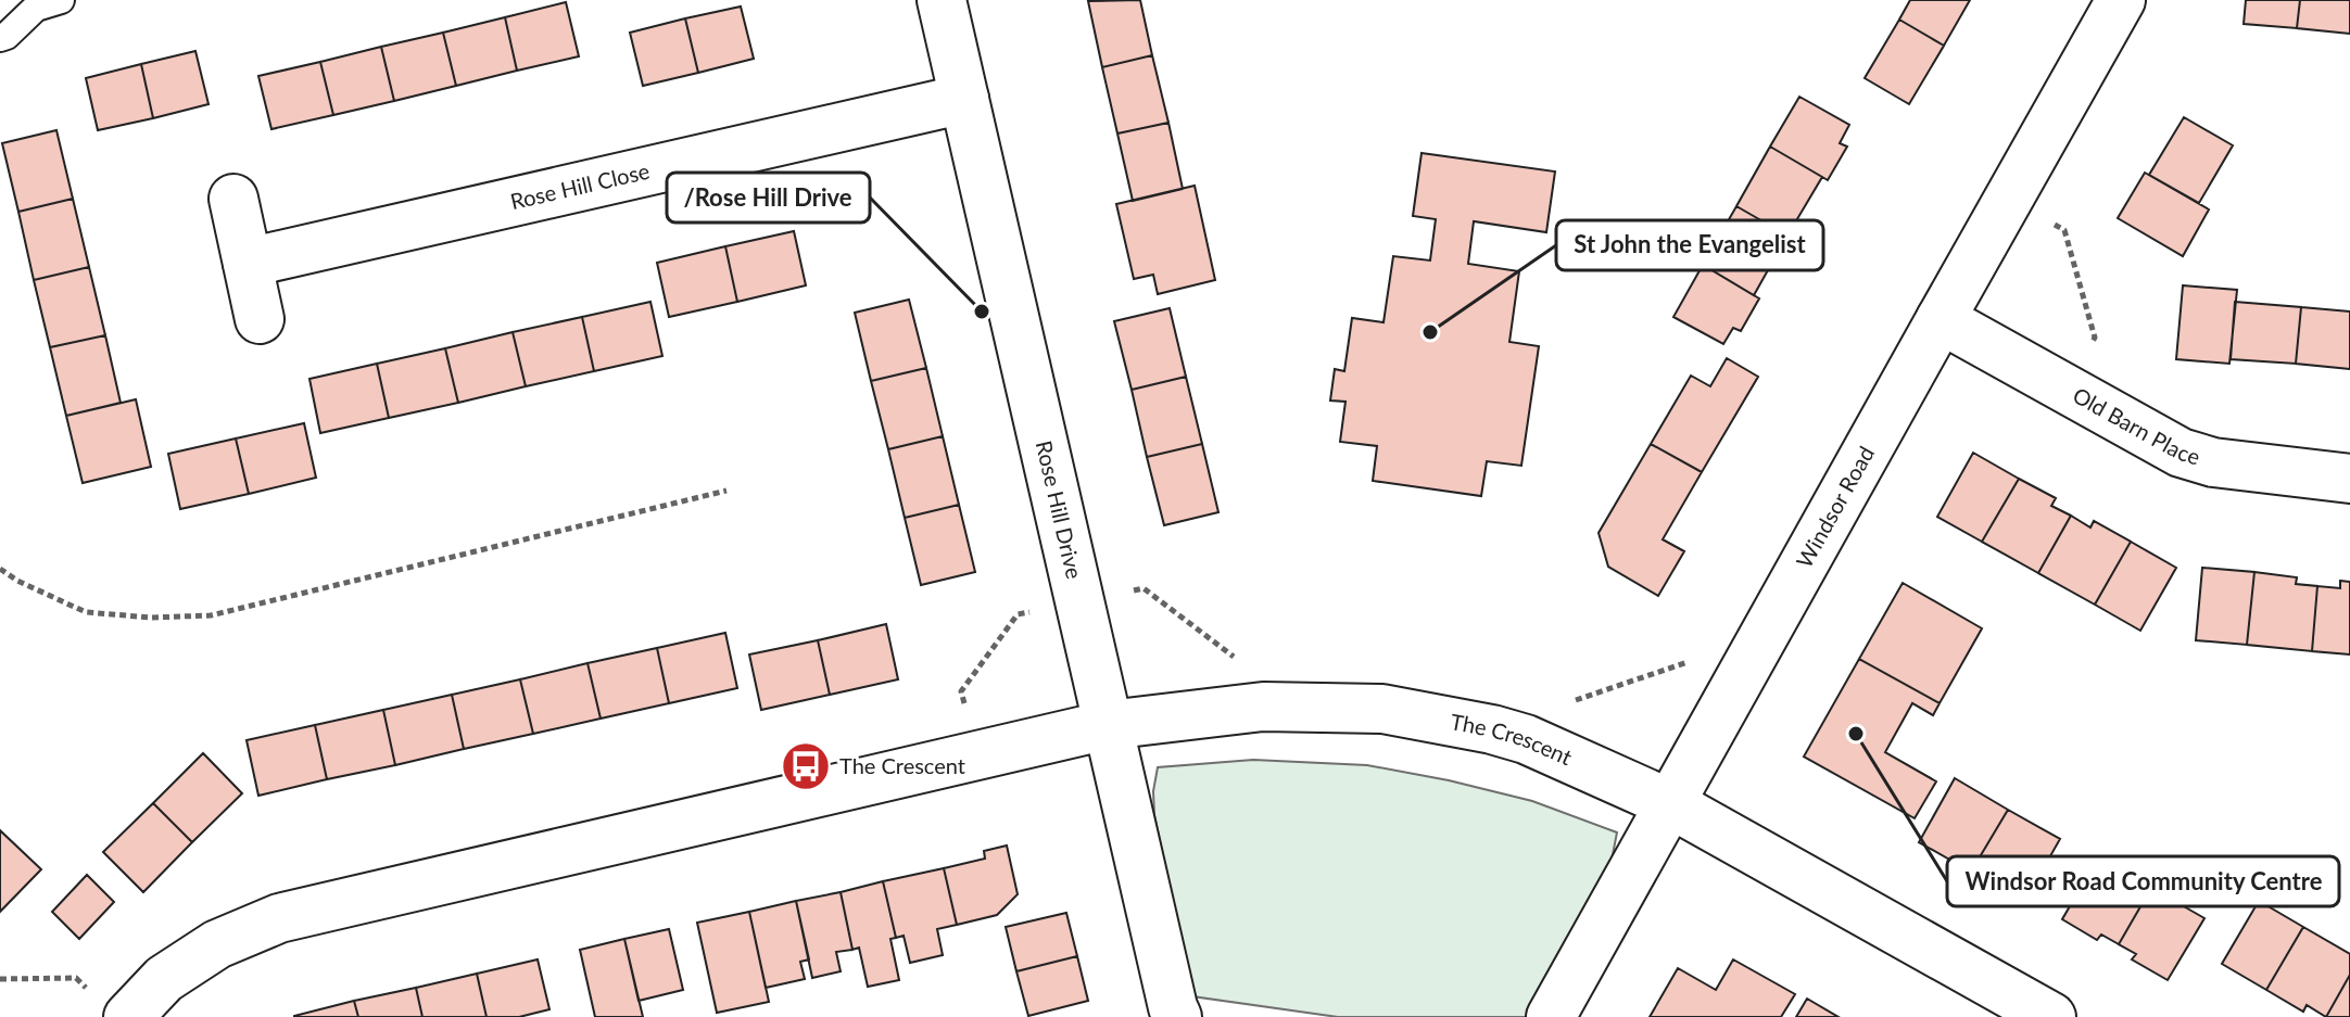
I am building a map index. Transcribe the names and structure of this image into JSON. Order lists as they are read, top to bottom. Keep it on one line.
{"streets":{"street":["Rose Hill Close","Old Barn Place","Windsor Road","Rose Hill Drive","The Crescent"]},"crossings":[["Rose Hill Close","Rose Hill Drive"],["Old Barn Place","Windsor Road"],["Windsor Road","The Crescent"],["Rose Hill Drive","The Crescent"]],"places":{"other":["/Rose Hill Drive","St John the Evangelist","Windsor Road Community Centre"],"bus stop":["The Crescent"]}}
